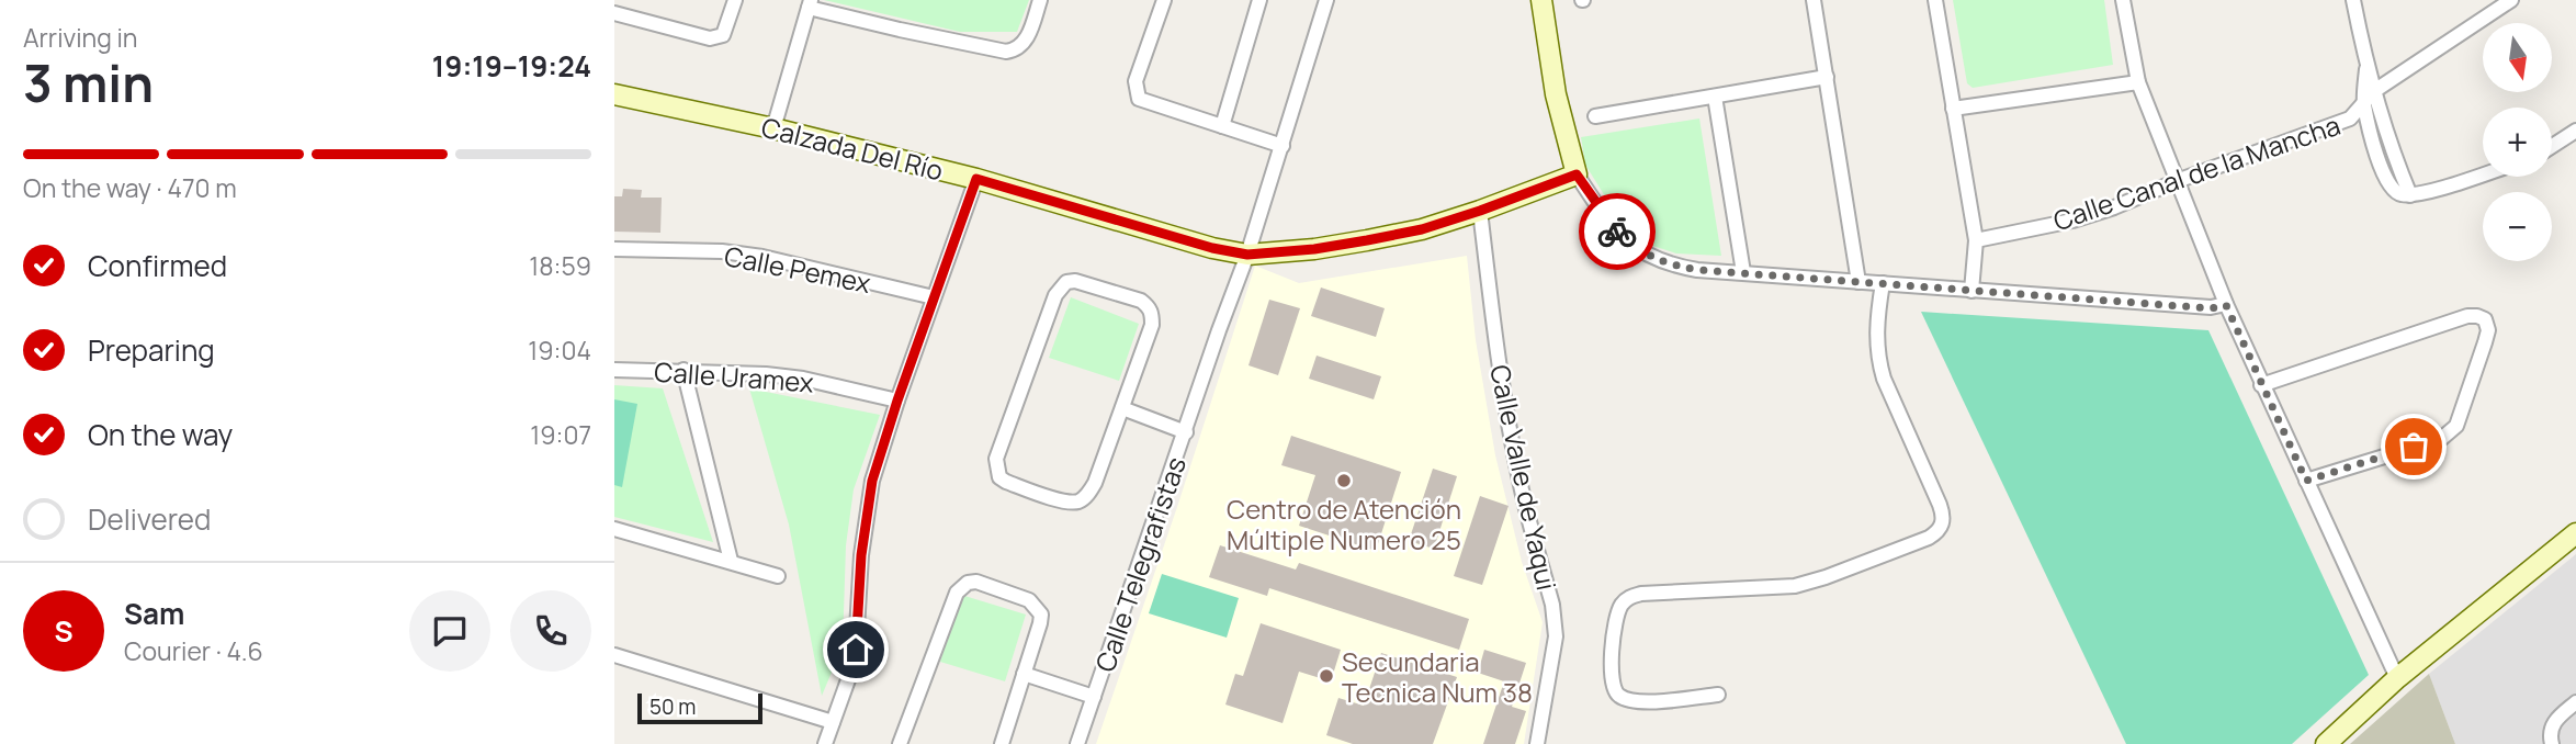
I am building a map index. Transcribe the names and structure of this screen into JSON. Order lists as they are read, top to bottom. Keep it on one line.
{"streets":{"street":["Calzada Del Río","Calle Canal de la Mancha","Calle Pemex","Calle Uramex","Calle Valle de Yaqui","Calle Telegrafistas"]},"crossings":[["Calzada Del Río","Calle Valle de Yaqui"],["Calzada Del Río","Calle Telegrafistas"]],"places":["Centro de Atención Múltiple Numero 25","Secundaria Tecnica Num 38"],"scale_bar":"50 m","north":"bottom","page":{"heading":["3 min","Arriving in","19:19–19:24"],"panel":["Sam","Courier · 4.6"],"map_buttons":["+","−"],"bar":"On the way · 470 m","list":[["Confirmed","18:59"],["Preparing","19:04"],["On the way","19:07"],"Delivered"],"round":"S","scale":"50 m"}}
